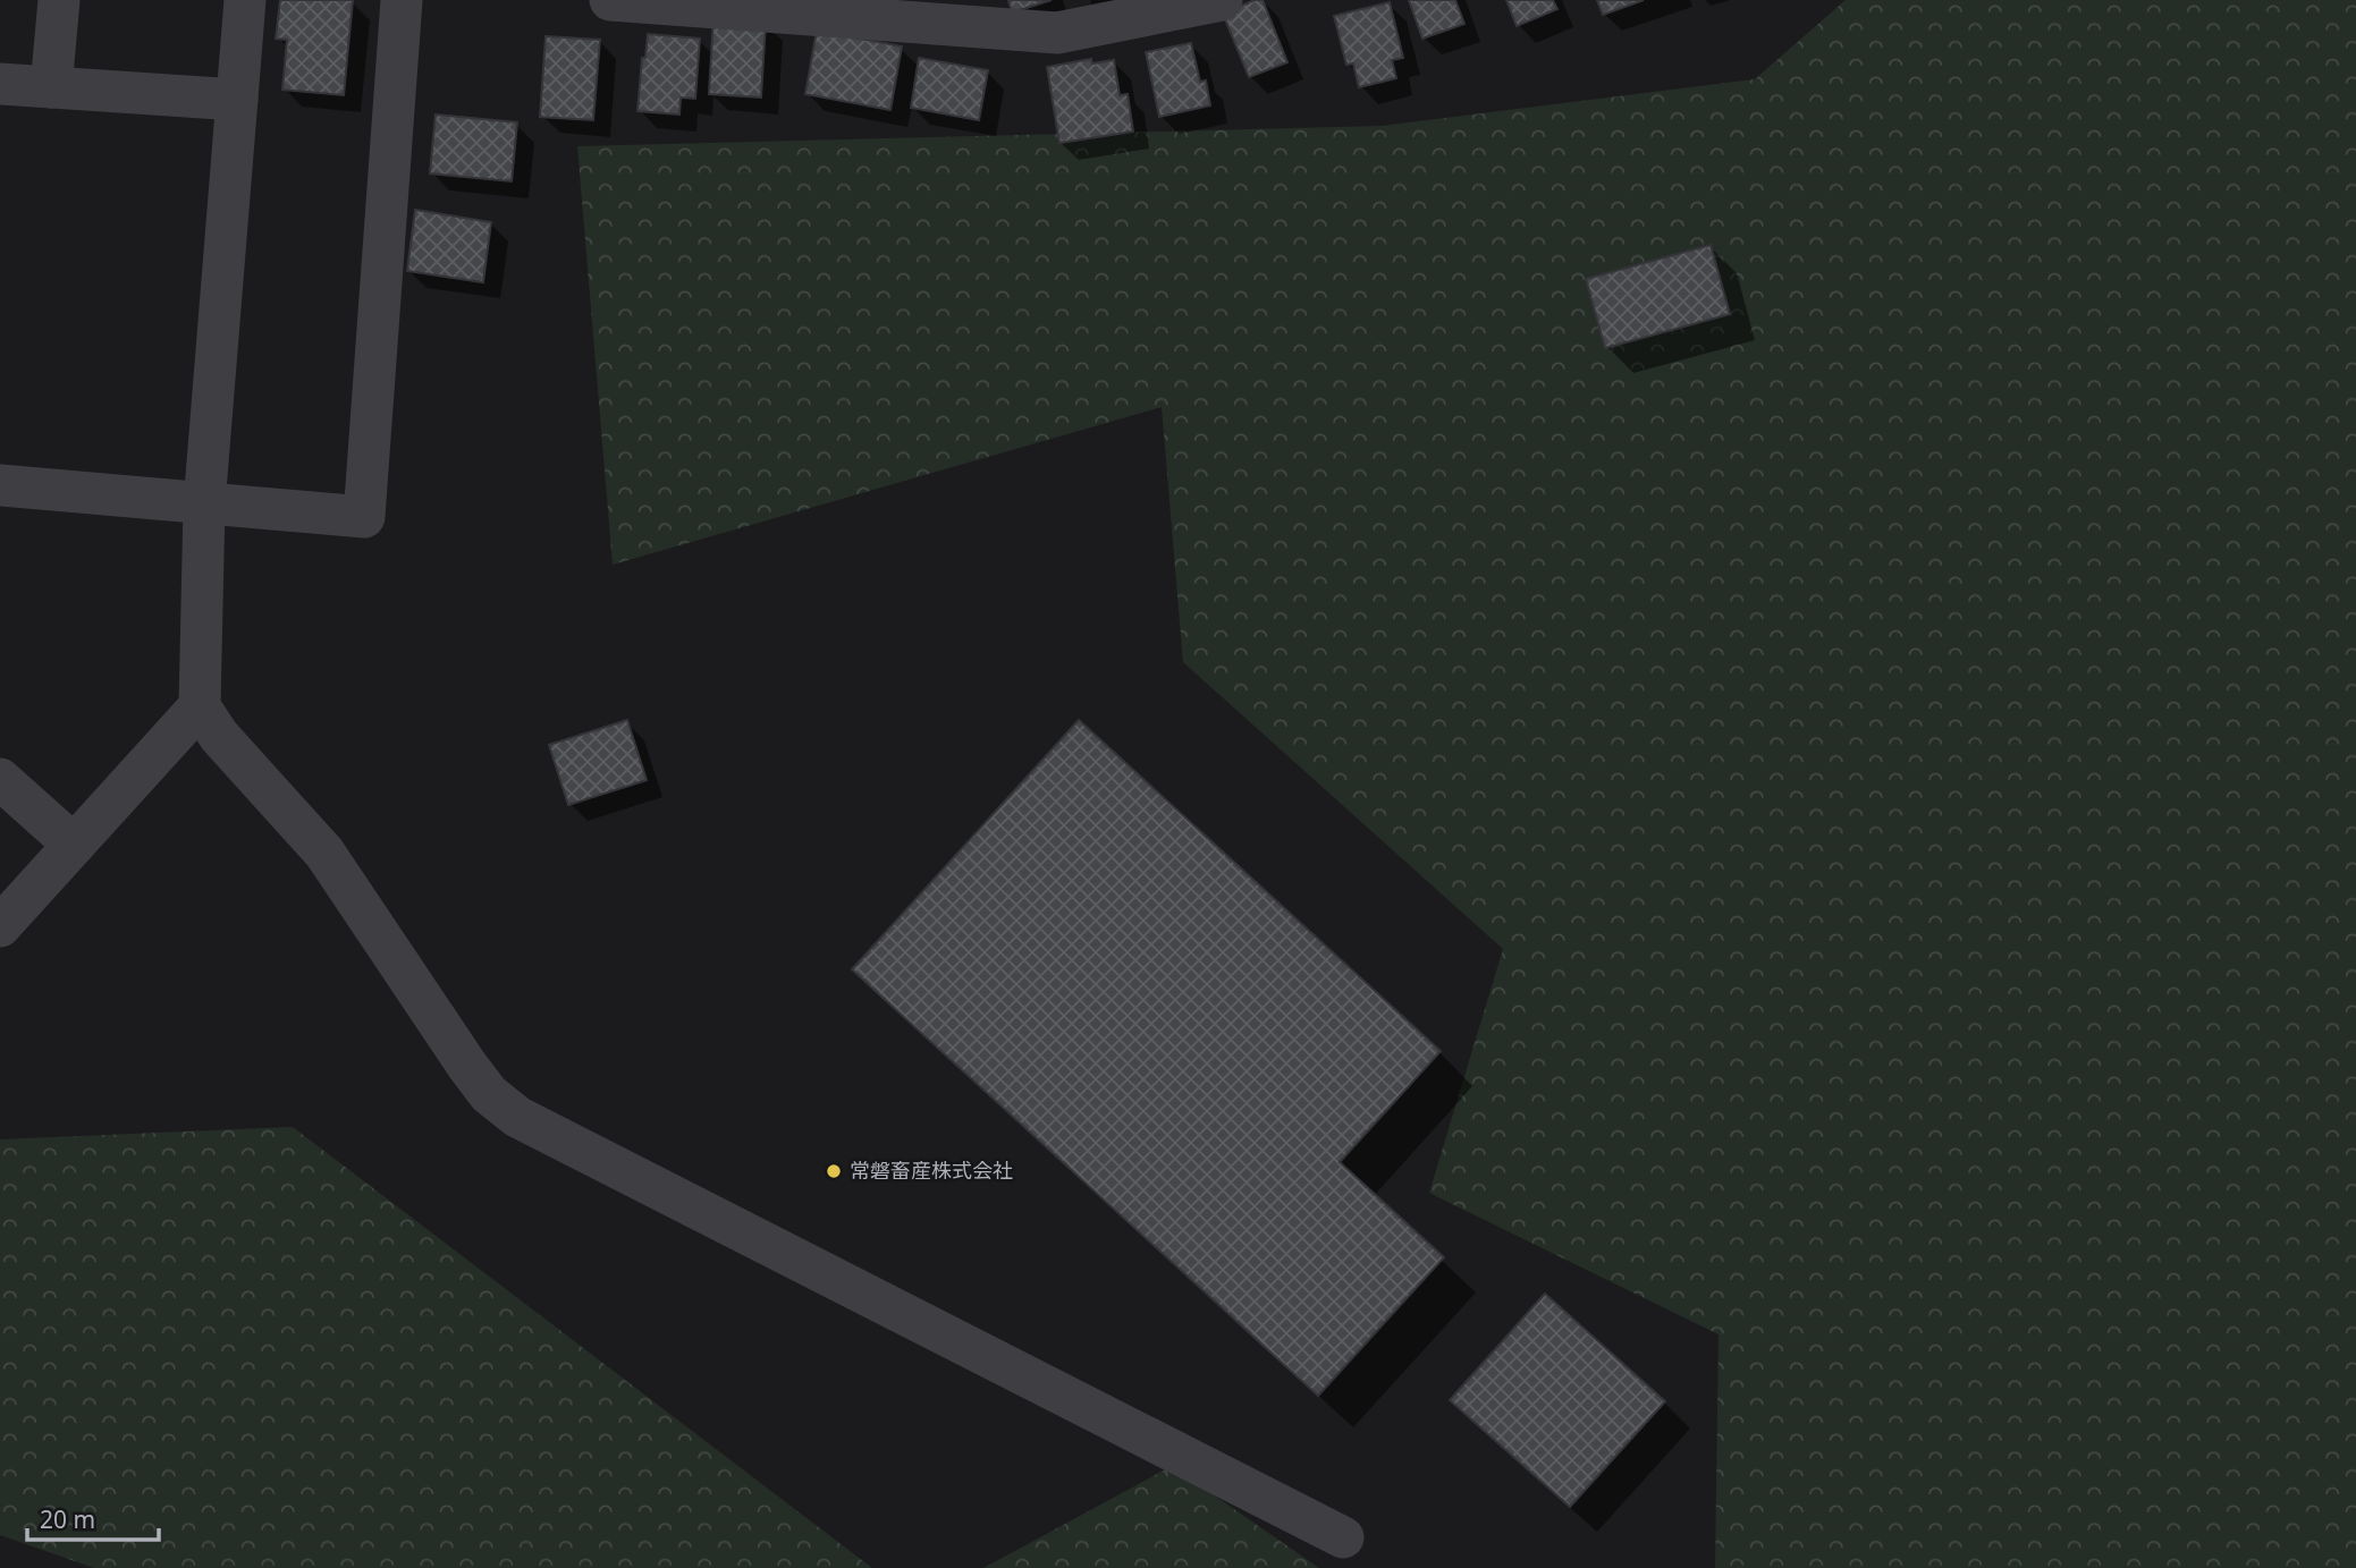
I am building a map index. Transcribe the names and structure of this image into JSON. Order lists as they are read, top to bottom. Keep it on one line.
{"places":["常磐畜産株式会社"],"scale_bar":"20 m"}
